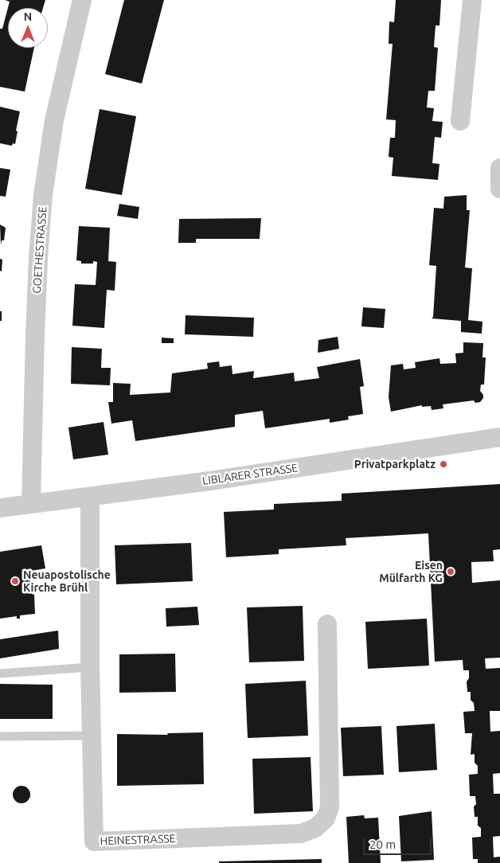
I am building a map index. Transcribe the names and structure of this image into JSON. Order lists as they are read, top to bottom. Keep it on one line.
{"streets":{"street":["GOETHESTRASSE","LIBLARER STRASSE","HEINESTRASSE"]},"crossings":[["GOETHESTRASSE","LIBLARER STRASSE"],["LIBLARER STRASSE","HEINESTRASSE"]],"places":["Privatparkplatz","Eisen Mülfarth KG","Neuapostolische Kirche Brühl"],"scale_bar":"20 m","north":"top"}
